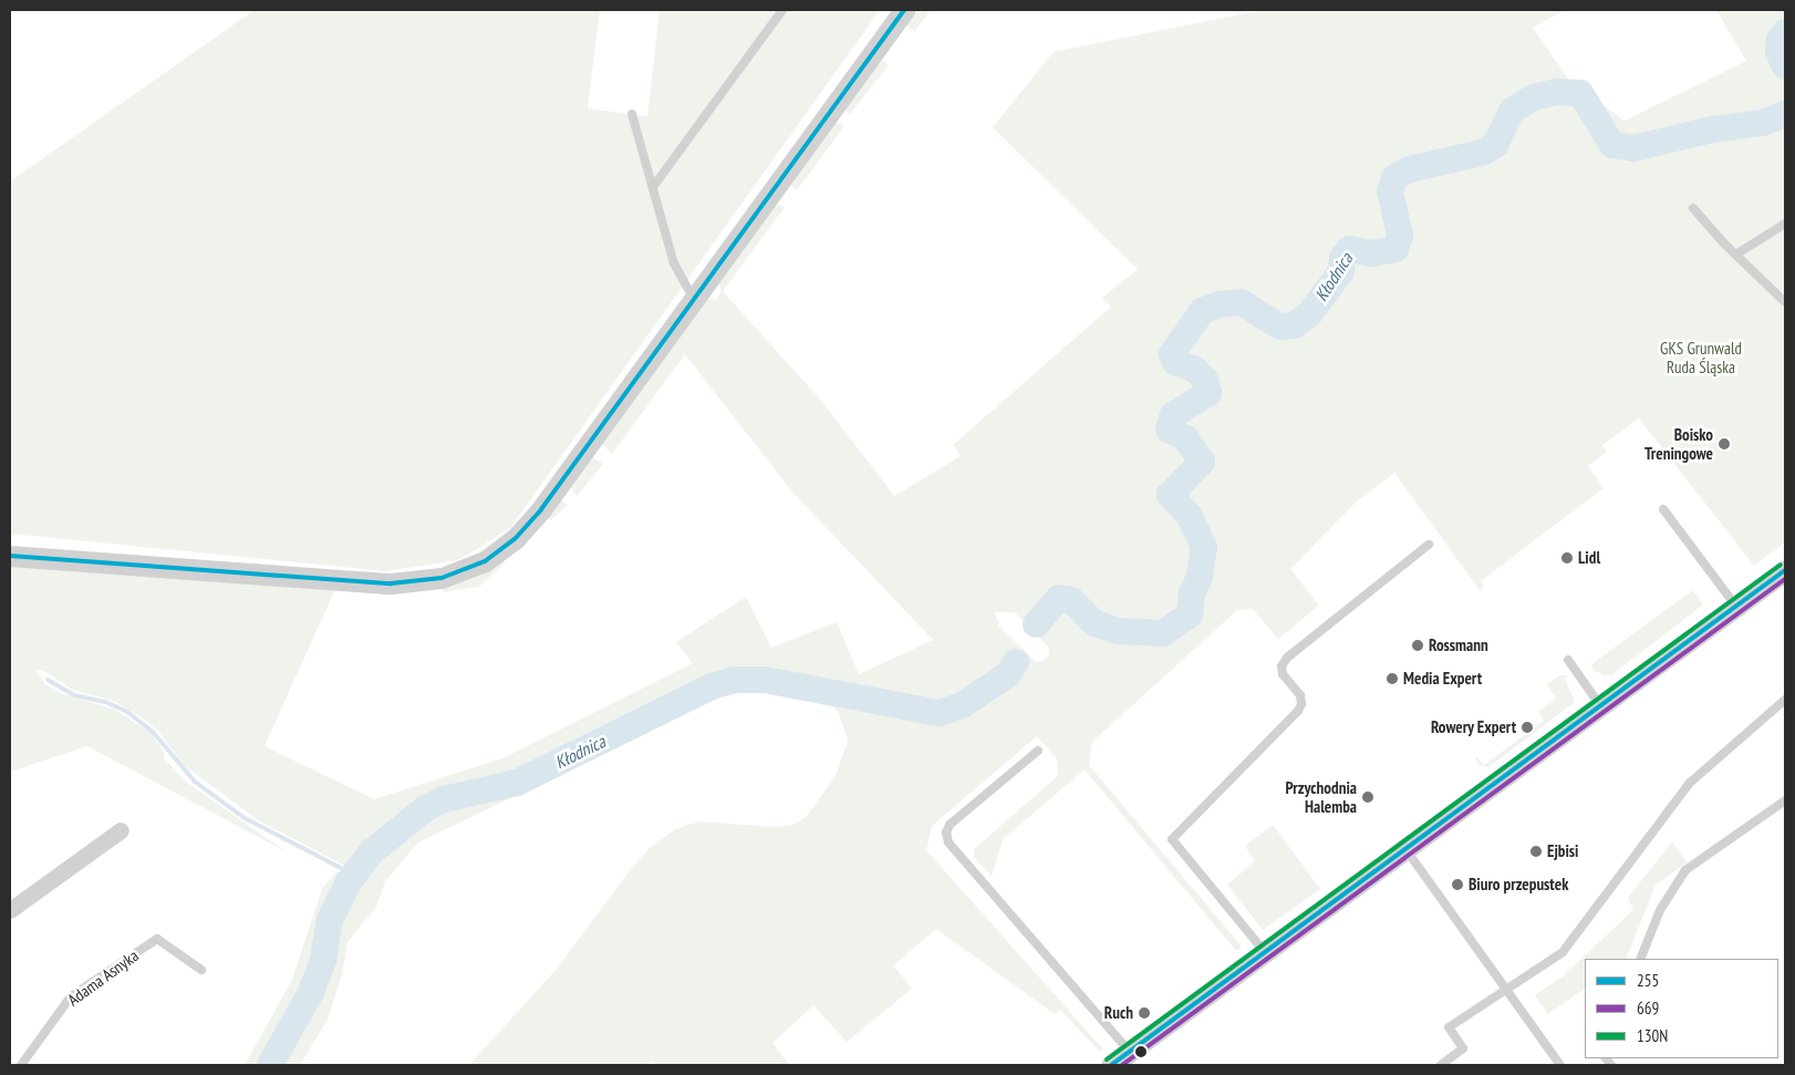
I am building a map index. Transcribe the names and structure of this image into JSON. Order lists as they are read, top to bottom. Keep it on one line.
{"streets":{"lane":["Adama Asnyka"]},"water":["Kłodnica"],"parks":["GKS Grunwald Ruda Śląska"],"places":["Boisko Treningowe","Lidl","Rossmann","Media Expert","Rowery Expert","Przychodnia Halemba","Ejbisi","Biuro przepustek","Ruch"],"lines":["transit line 255","transit line 130N","transit line 669"],"legend":["255","669","130N"]}
